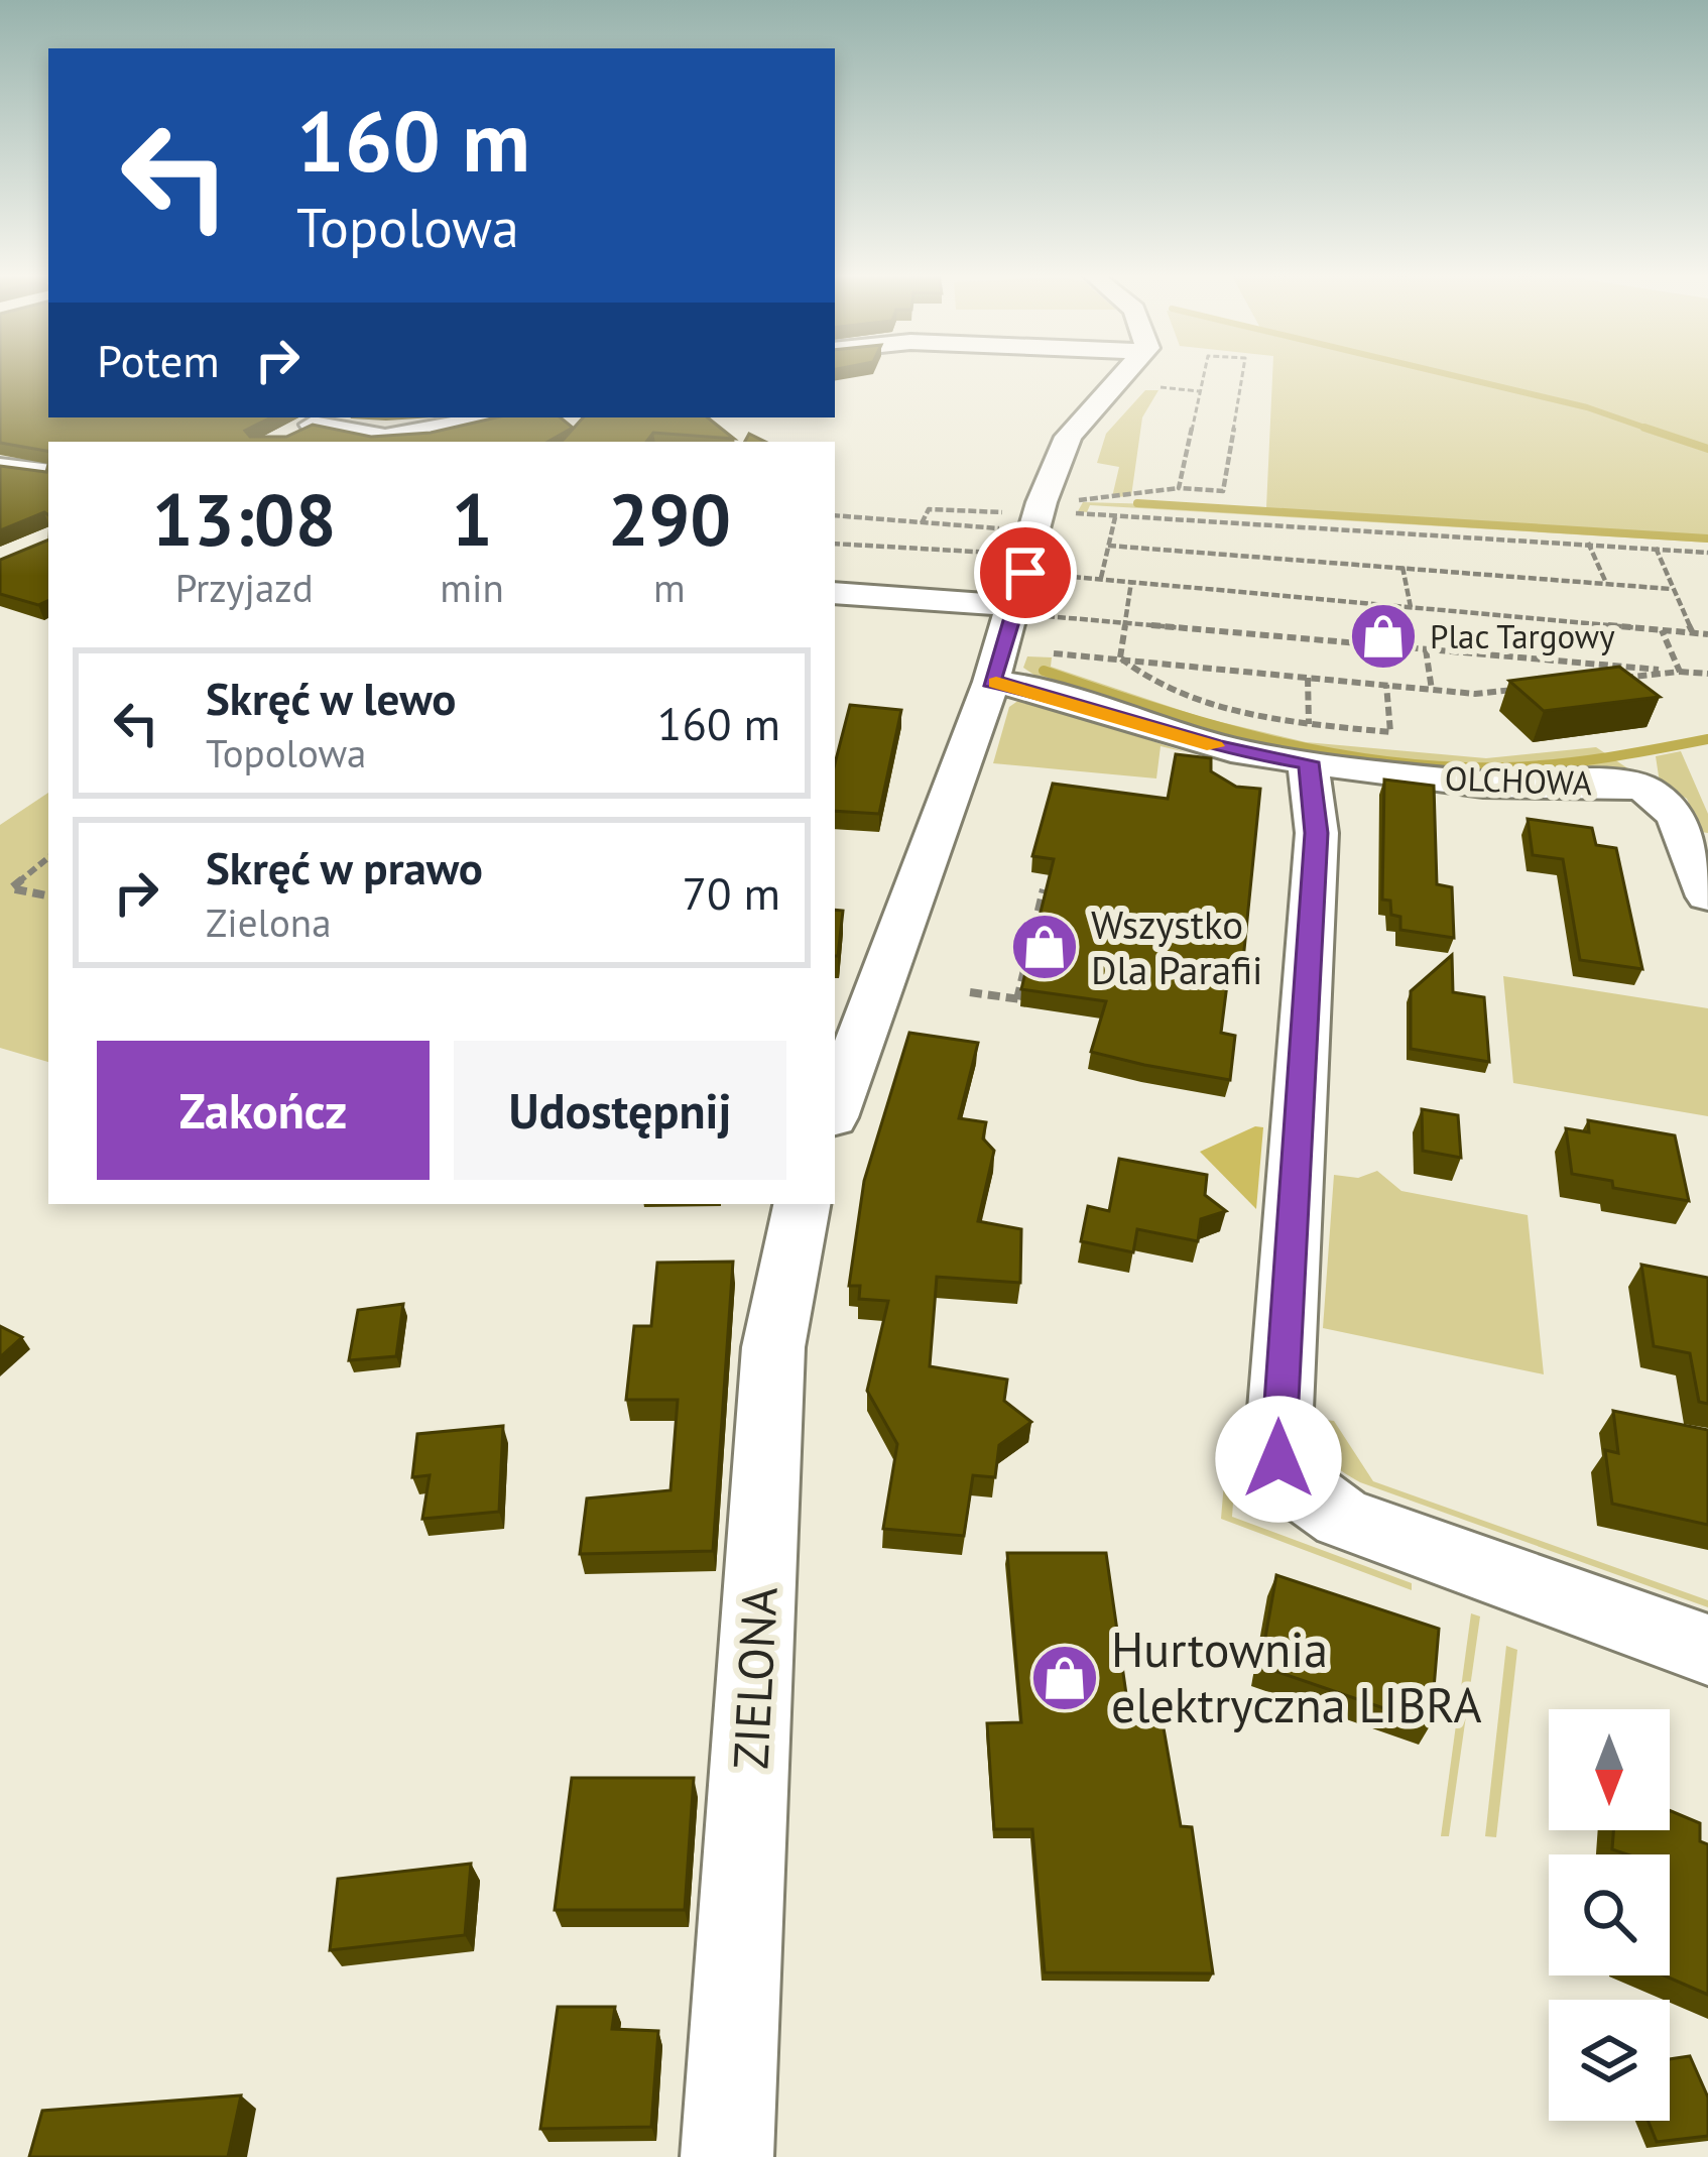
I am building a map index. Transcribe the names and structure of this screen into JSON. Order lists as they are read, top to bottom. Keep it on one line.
{"streets":{"street":["OLCHOWA","ZIELONA"]},"places":{"shop":["Plac Targowy","Wszystko Dla Parafii","Hurtownia elektryczna LIBRA"]},"north":"bottom","page":{"turn":["160 m","Topolowa"],"then":"Potem","eta":["13:08","Przyjazd","1","min","290","m"],"list":[{"name":"Skręć w lewo","note":"Topolowa","value":"160 m"},{"name":"Skręć w prawo","note":"Zielona","value":"70 m"}],"buttons":["Zakończ","Udostępnij"]}}
